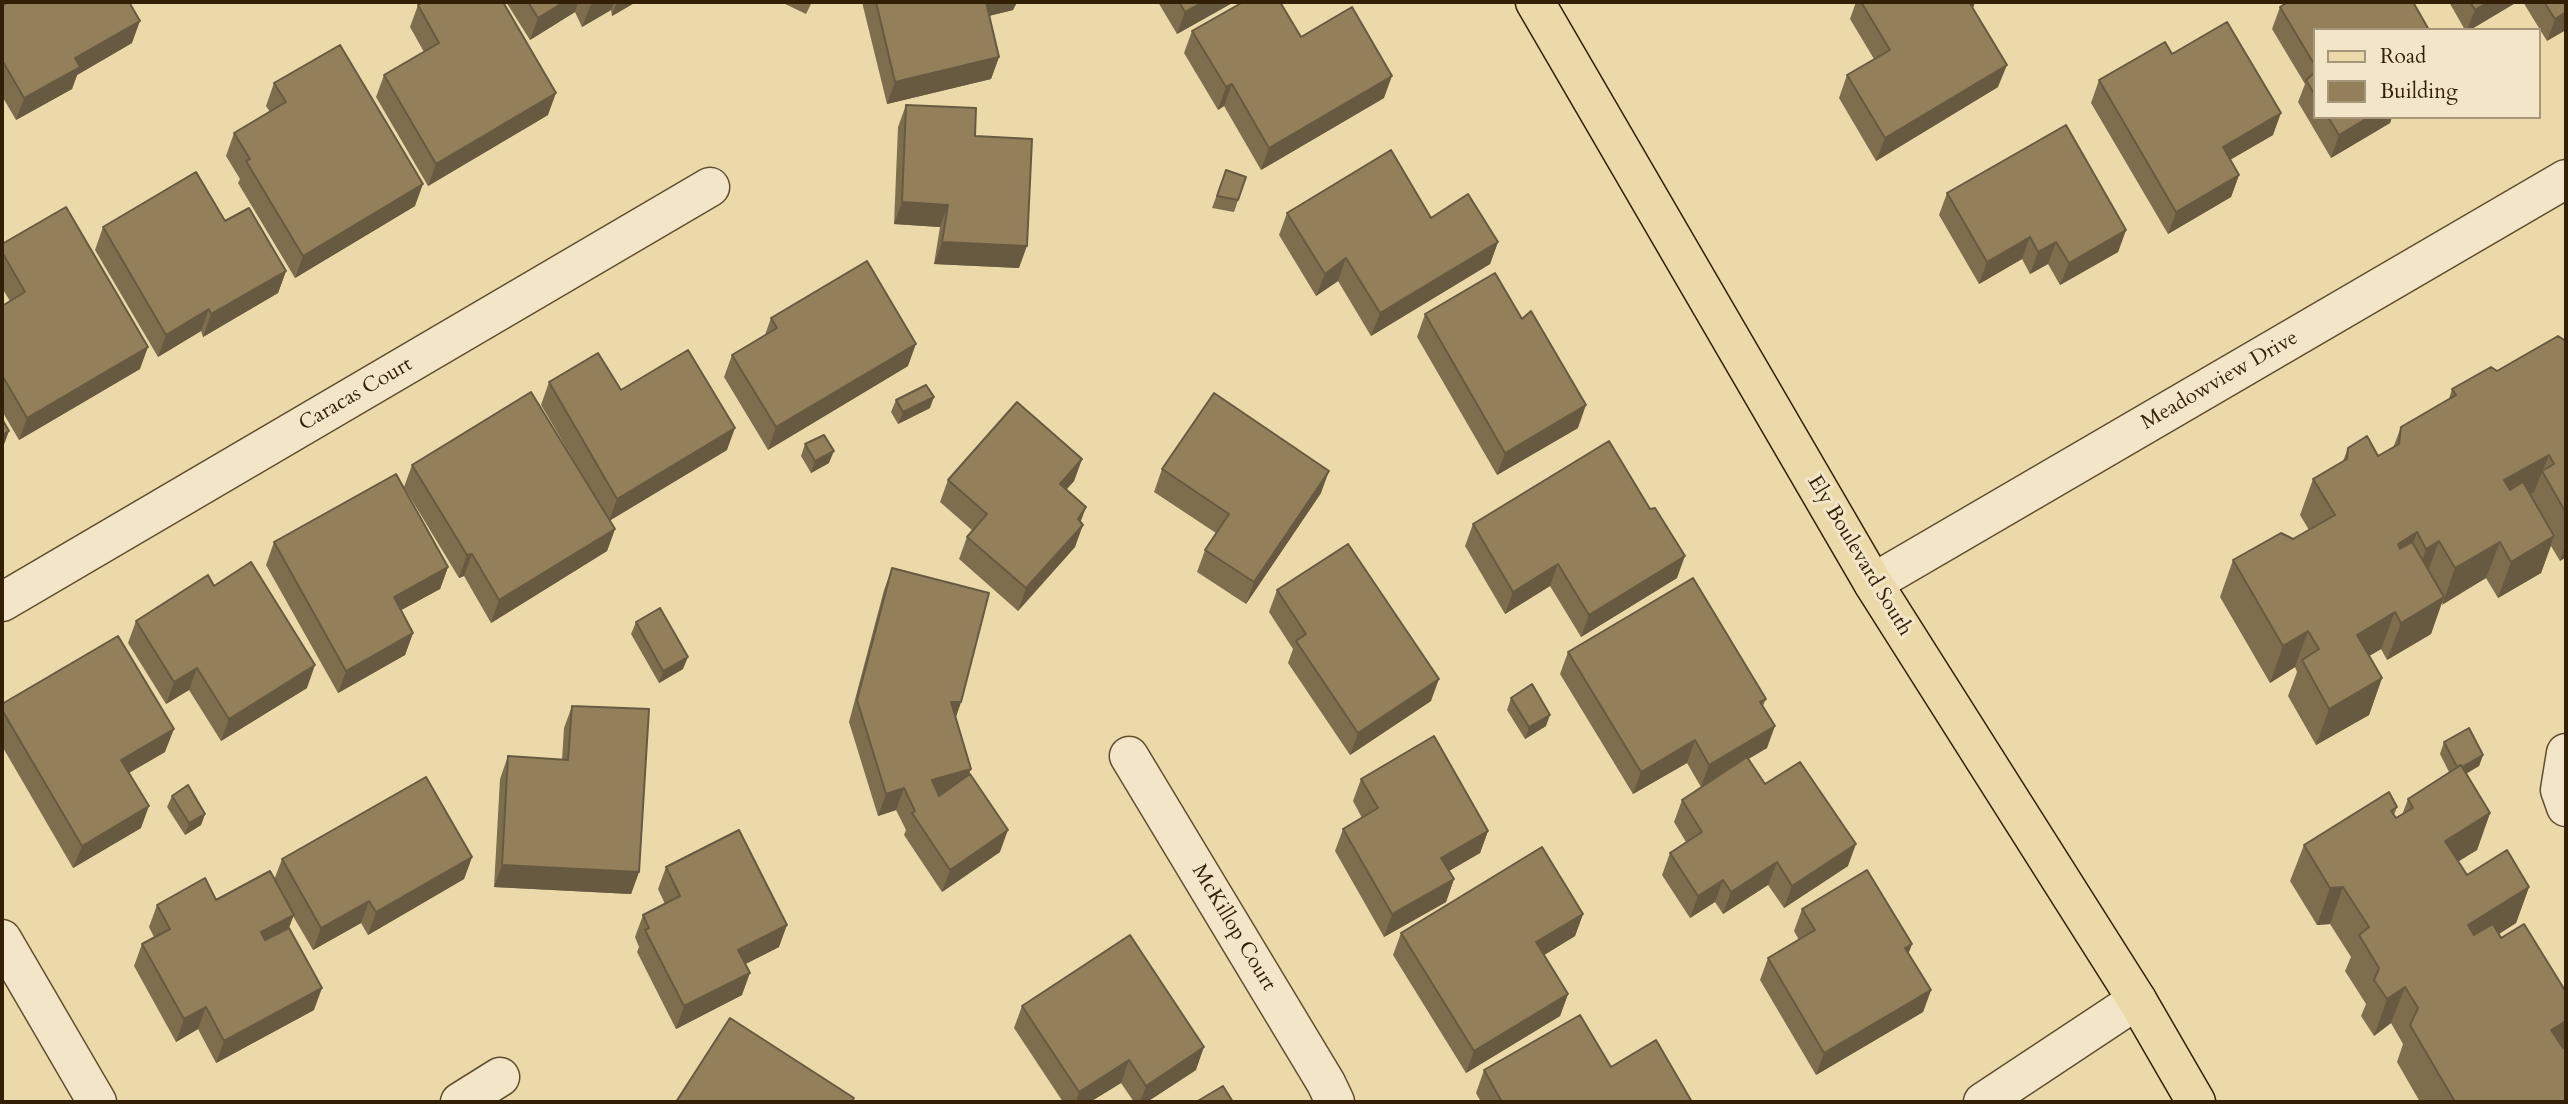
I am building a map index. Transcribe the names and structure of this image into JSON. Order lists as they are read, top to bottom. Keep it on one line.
{"streets":{"main road":["Ely Boulevard South"],"street":["Meadowview Drive","Caracas Court","McKillop Court"]},"crossings":[["Meadowview Drive","Ely Boulevard South"]],"legend":["Road","Building"]}
